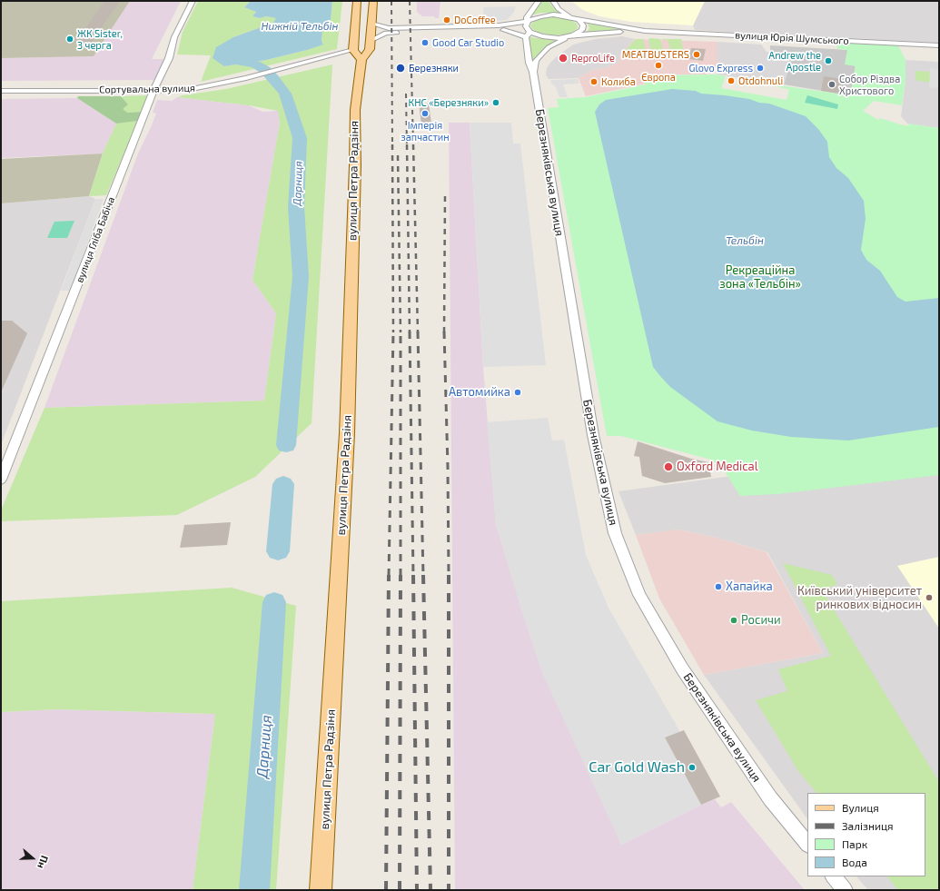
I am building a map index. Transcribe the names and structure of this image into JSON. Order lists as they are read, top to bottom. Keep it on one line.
{"streets":{"main road":["вулиця Петра Радзіня"],"street":["вулиця Юрія Шумського","Сортувальна вулиця","Березняківська вулиця","вулиця Гліба Бабіча"]},"crossings":[["вулиця Юрія Шумського","Березняківська вулиця"],["Сортувальна вулиця","вулиця Гліба Бабіча"]],"water":["Нижній Тельбін","Дарниця","Тельбін"],"parks":["Рекреаційна зона «Тельбін»"],"places":["DoCoffee","ЖК Sister, 3 черга","Good Car Studio","MEATBUSTERS","ReproLife","Andrew the Apostle","Європа","Березняки","Glovo Express","Otdohnuli","Колиба","Собор Різдва Христового","КНС «Березняки»","Імперія запчастин","Автомийка","Oxford Medical","Хапайка","Київський університет ринкових відносин","Росичи","Car Gold Wash"],"legend":["Вулиця","Залізниця","Парк","Вода"],"north":"right"}
